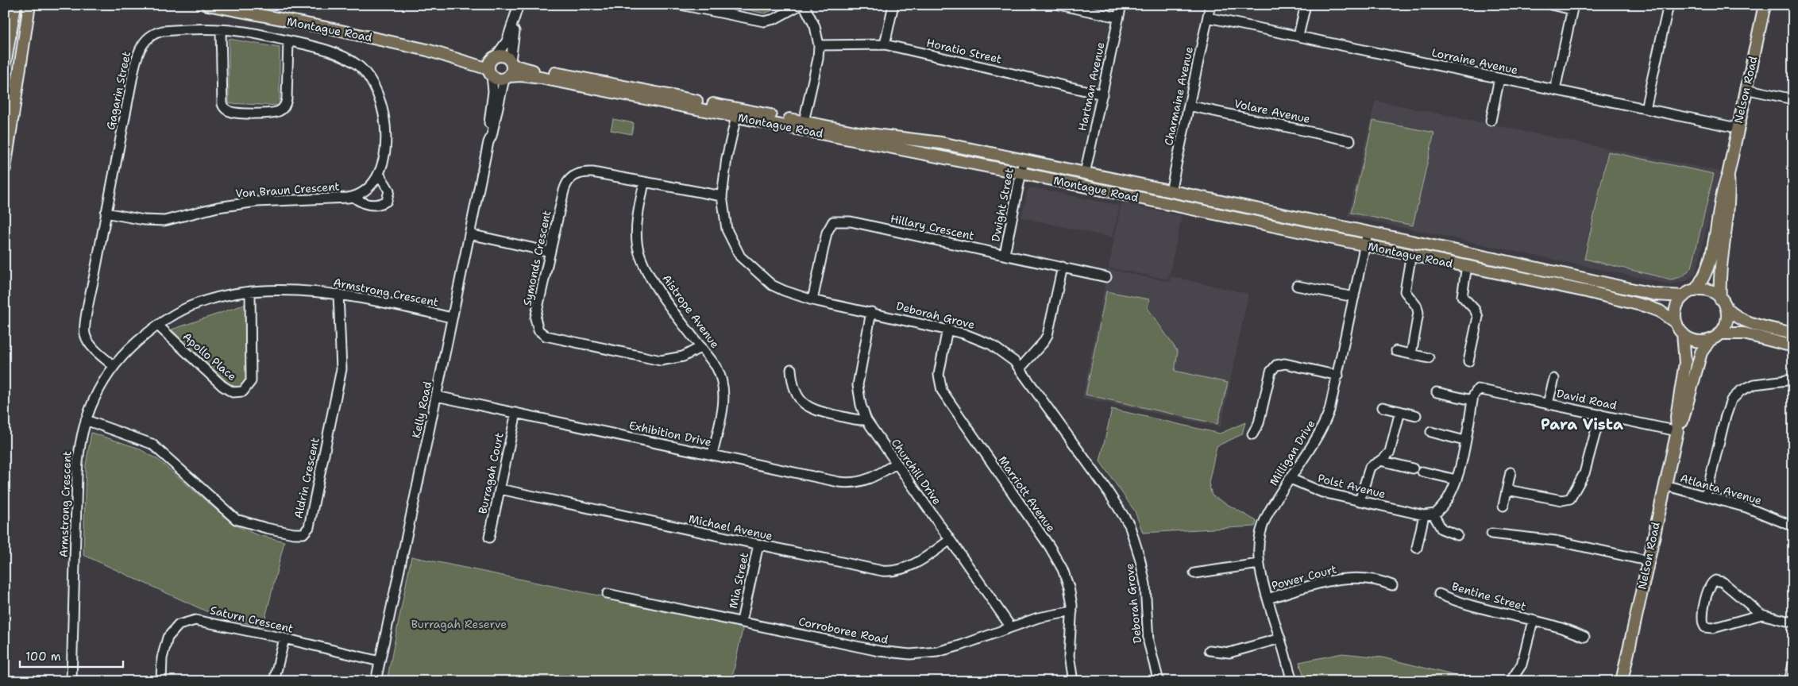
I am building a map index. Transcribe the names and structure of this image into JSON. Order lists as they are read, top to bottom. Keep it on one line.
{"streets":{"main road":["Montague Road","Nelson Road"],"street":["Horatio Street","Lorraine Avenue","Hartman Avenue","Gagarin Street","Charmaine Avenue","Volare Avenue","Von Braun Crescent","Dwight Street","Hillary Crescent","Symonds Crescent","Armstrong Crescent","Aistrope Avenue","Deborah Grove","Apollo Place","David Road","Kelly Road","Exhibition Drive","Milligan Drive","Churchill Drive","Burragah Court","Aldrin Crescent","Polst Avenue","Atlanta Avenue","Marriott Avenue","Michael Avenue","Power Court","Mia Street","Bentine Street","Saturn Crescent","Corroboree Road"]},"crossings":[["Montague Road","Hartman Avenue"],["Montague Road","Nelson Road"],["Montague Road","Charmaine Avenue"],["Montague Road","Dwight Street"],["Montague Road","Deborah Grove"],["Montague Road","Kelly Road"],["Montague Road","Milligan Drive"],["Horatio Street","Hartman Avenue"],["Lorraine Avenue","Nelson Road"],["Lorraine Avenue","Charmaine Avenue"],["Nelson Road","David Road"],["Nelson Road","Atlanta Avenue"],["Gagarin Street","Von Braun Crescent"],["Gagarin Street","Armstrong Crescent"],["Charmaine Avenue","Volare Avenue"],["Dwight Street","Hillary Crescent"],["Hillary Crescent","Deborah Grove"],["Symonds Crescent","Aistrope Avenue"],["Symonds Crescent","Deborah Grove"],["Armstrong Crescent","Apollo Place"],["Armstrong Crescent","Kelly Road"],["Armstrong Crescent","Aldrin Crescent"],["Aistrope Avenue","Exhibition Drive"],["Deborah Grove","Churchill Drive"],["Deborah Grove","Marriott Avenue"],["Kelly Road","Exhibition Drive"],["Kelly Road","Saturn Crescent"],["Exhibition Drive","Churchill Drive"],["Exhibition Drive","Burragah Court"],["Milligan Drive","Polst Avenue"],["Milligan Drive","Power Court"],["Churchill Drive","Michael Avenue"],["Churchill Drive","Corroboree Road"],["Burragah Court","Michael Avenue"],["Marriott Avenue","Corroboree Road"],["Michael Avenue","Mia Street"],["Mia Street","Corroboree Road"]],"districts":["Para Vista"],"parks":["Burragah Reserve"],"scale_bar":"100 m"}
